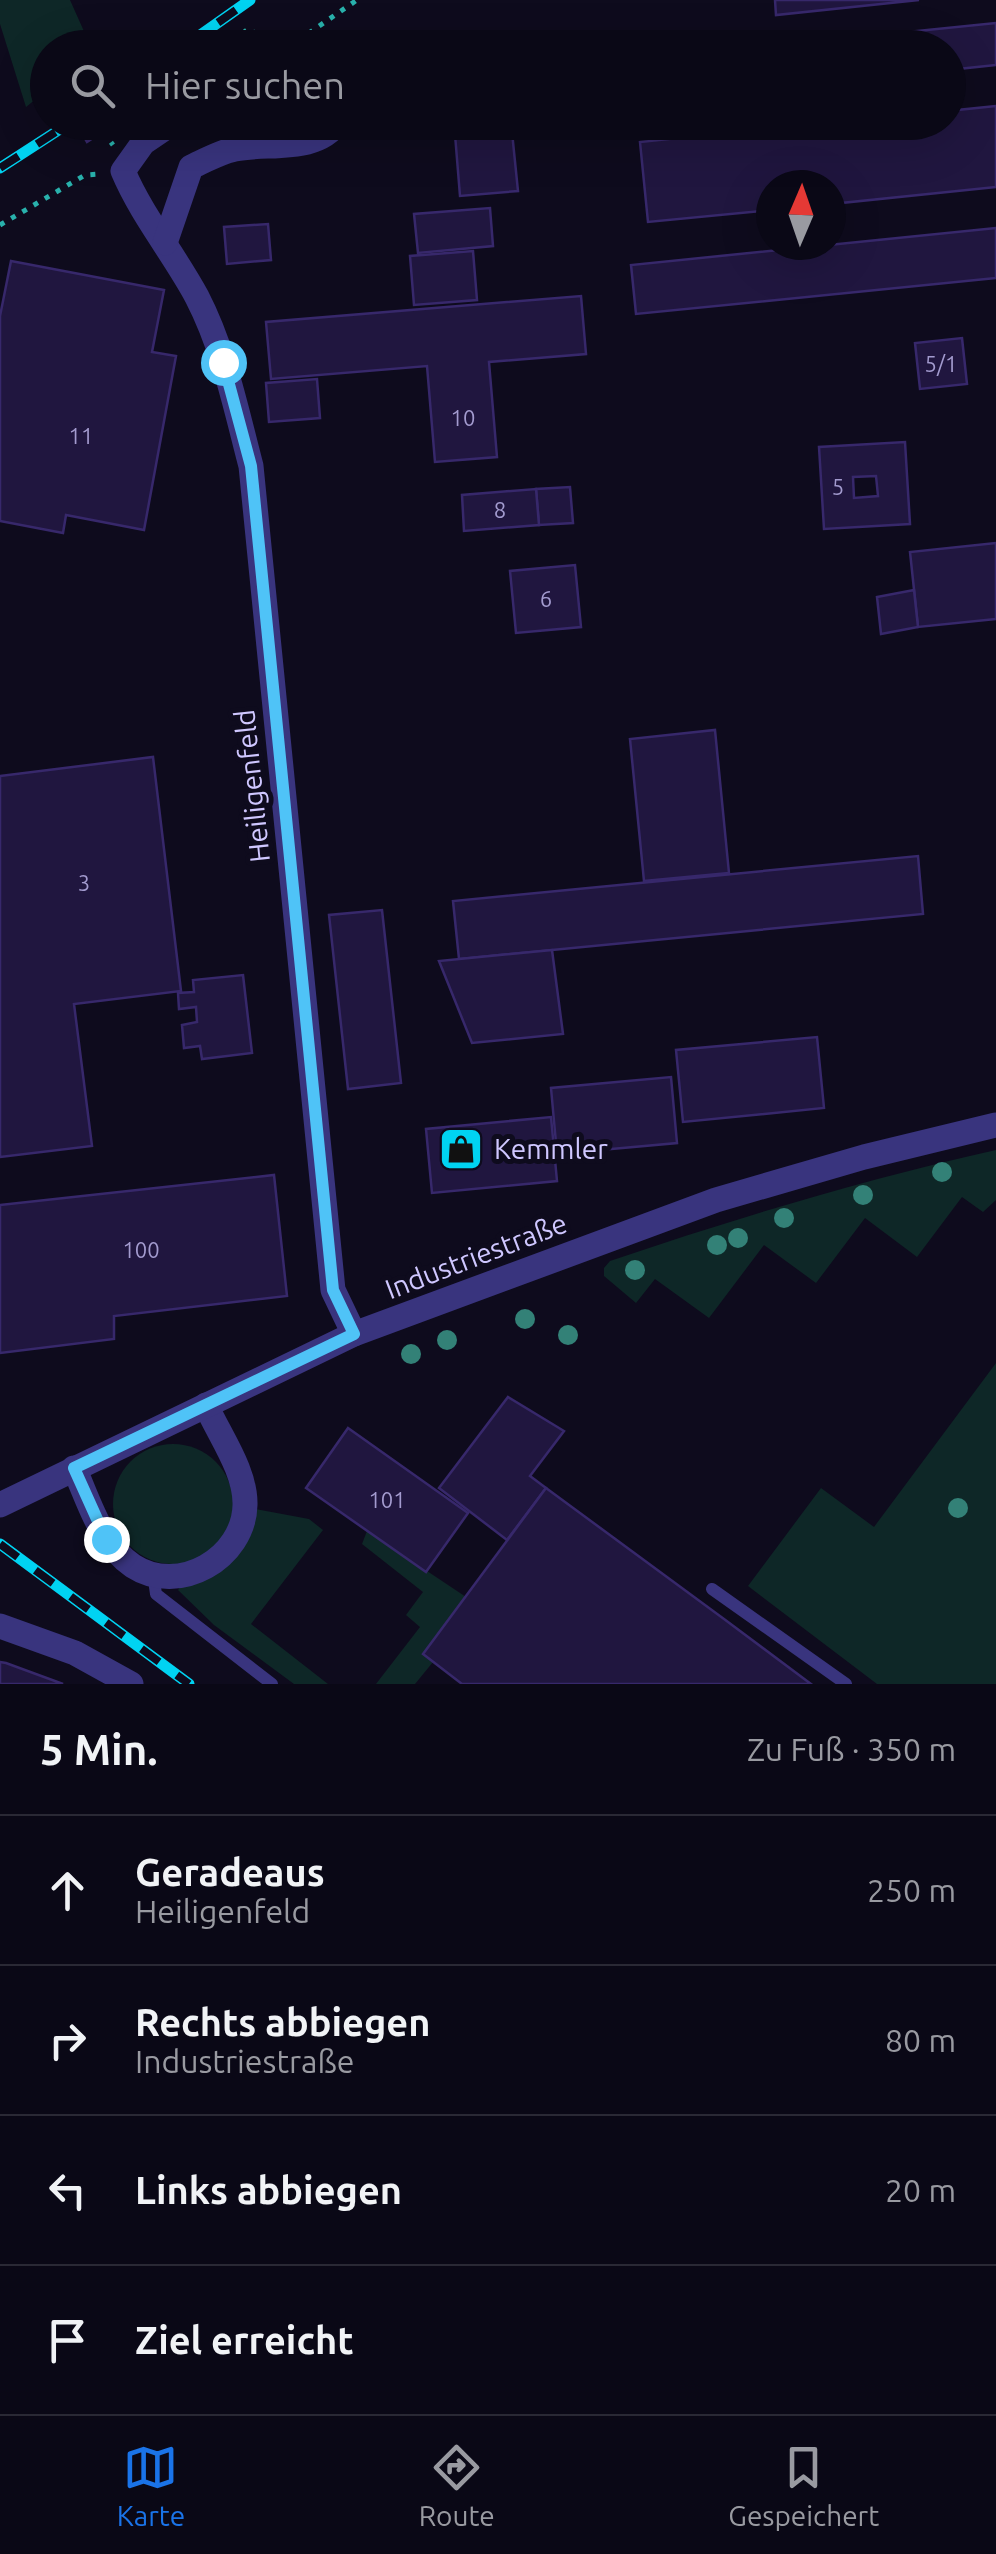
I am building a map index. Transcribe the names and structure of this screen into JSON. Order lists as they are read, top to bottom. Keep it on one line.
{"streets":{"street":["Heiligenfeld","Industriestraße"]},"crossings":[["Heiligenfeld","Industriestraße"]],"places":{"shop":["Kemmler"]},"house_numbers":["5/1","10","11","5","8","6","3","100","101"],"north":"top","page":{"search":"Hier suchen","heading":["5 Min.","Zu Fuß · 350 m"],"list":[["Geradeaus","Heiligenfeld","250 m"],["Rechts abbiegen","Industriestraße","80 m"],["Links abbiegen","20 m"],"Ziel erreicht"],"nav":["Karte","Route","Gespeichert"]}}
